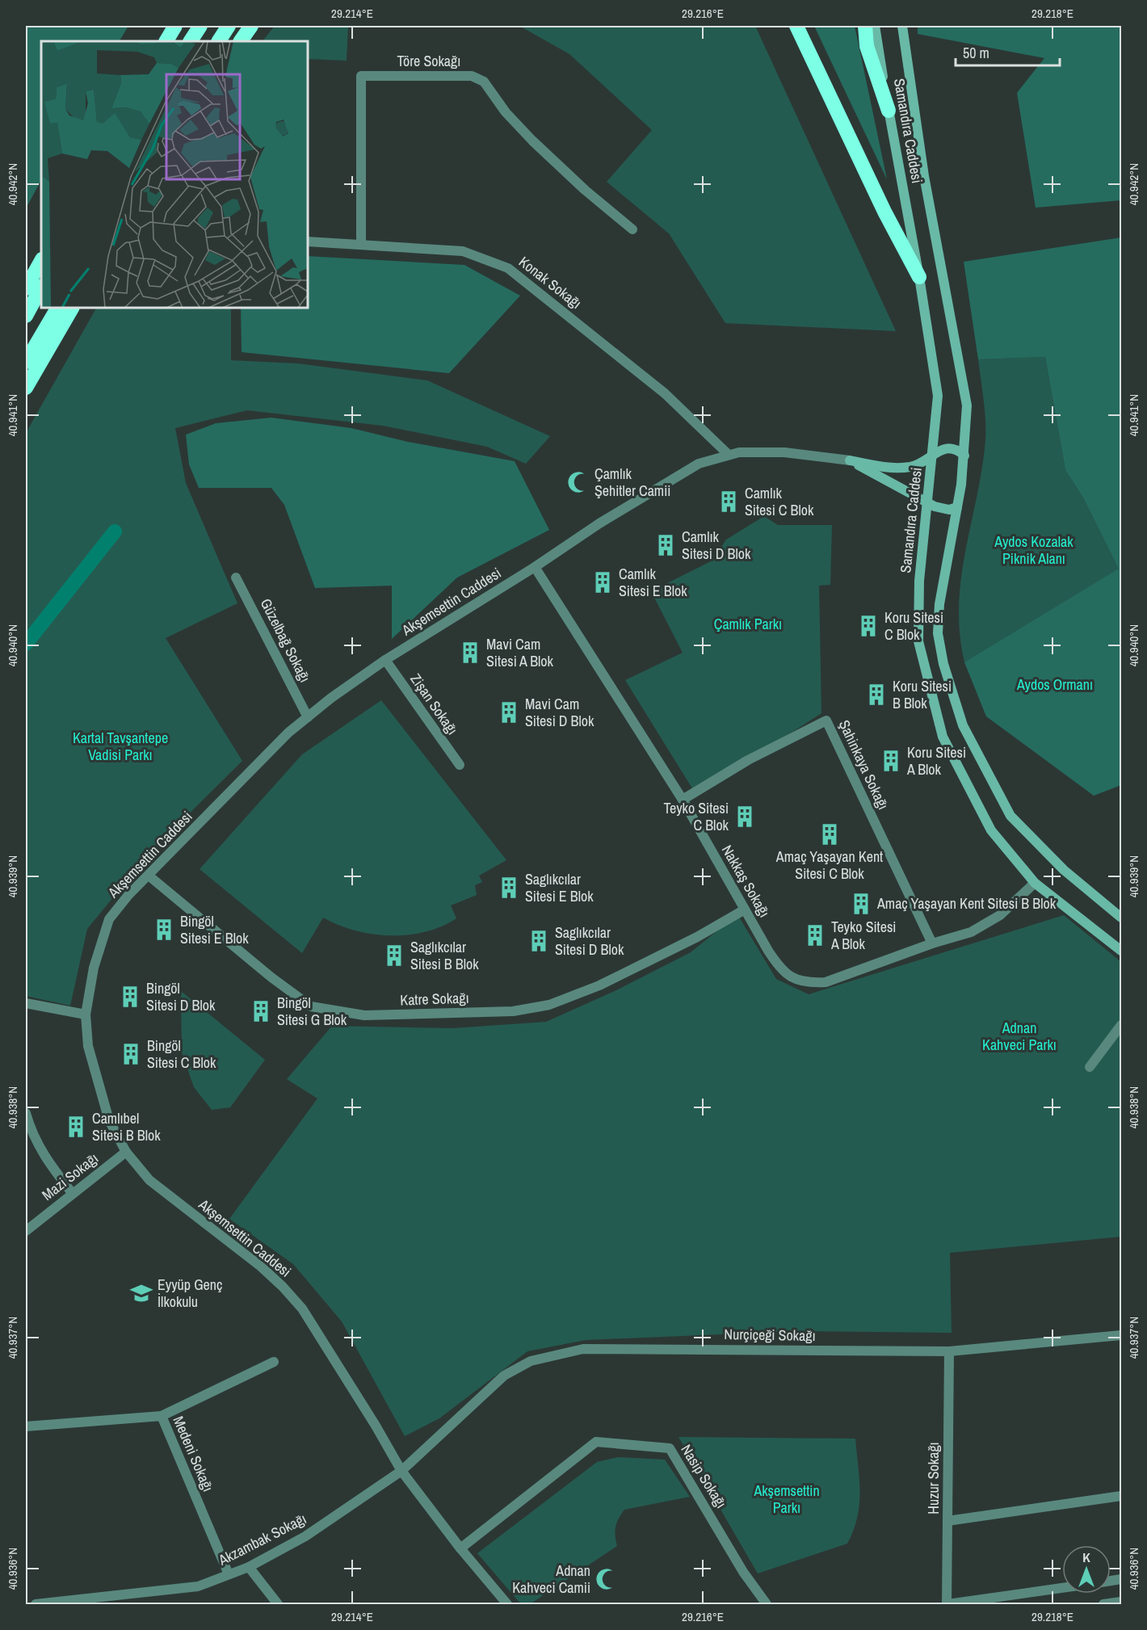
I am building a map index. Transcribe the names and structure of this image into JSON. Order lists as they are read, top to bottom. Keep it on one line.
{"streets":{"main road":["Samandıra Caddesi"],"street":["Töre Sokağı","Konak Sokağı","Akşemsettin Caddesi","Güzelbağ Sokağı","Zişan Sokağı","Şahinkaya Sokağı","Nakkaş Sokağı","Katre Sokağı","Mazi Sokağı","Nurçiçeği Sokağı","Medeni Sokağı","Nasip Sokağı","Huzur Sokağı","Akzambak Sokağı"]},"crossings":[["Töre Sokağı","Konak Sokağı"],["Samandıra Caddesi","Nakkaş Sokağı"],["Konak Sokağı","Akşemsettin Caddesi"],["Akşemsettin Caddesi","Güzelbağ Sokağı"],["Akşemsettin Caddesi","Zişan Sokağı"],["Akşemsettin Caddesi","Nakkaş Sokağı"],["Akşemsettin Caddesi","Katre Sokağı"],["Akşemsettin Caddesi","Mazi Sokağı"],["Akşemsettin Caddesi","Nurçiçeği Sokağı"],["Akşemsettin Caddesi","Nasip Sokağı"],["Akşemsettin Caddesi","Akzambak Sokağı"],["Şahinkaya Sokağı","Nakkaş Sokağı"],["Nakkaş Sokağı","Katre Sokağı"],["Nurçiçeği Sokağı","Huzur Sokağı"],["Nurçiçeği Sokağı","Akzambak Sokağı"],["Medeni Sokağı","Akzambak Sokağı"]],"parks":["Aydos Kozalak Piknik Alanı","Çamlık Parkı","Aydos Ormanı","Kartal Tavşantepe Vadisi Parkı","Adnan Kahveci Parkı","Akşemsettin Parkı"],"places":{"mosque":["Çamlık Şehitler Camii","Adnan Kahveci Camii"],"building":["Camlık Sitesi C Blok","Camlık Sitesi D Blok","Camlık Sitesi E Blok","Koru Sitesi C Blok","Mavi Cam Sitesi A Blok","Koru Sitesi B Blok","Mavi Cam Sitesi D Blok","Koru Sitesi A Blok","Teyko Sitesi C Blok","Amaç Yaşayan Kent Sitesi C Blok","Saglıkcılar Sitesi E Blok","Amaç Yaşayan Kent Sitesi B Blok","Bingöl Sitesi E Blok","Teyko Sitesi A Blok","Saglıkcılar Sitesi D Blok","Saglıkcılar Sitesi B Blok","Bingöl Sitesi D Blok","Bingöl Sitesi G Blok","Bingöl Sitesi C Blok","Camlıbel Sitesi B Blok"],"school or university":["Eyyüp Genç İlkokulu"]},"scale_bar":"50 m","north":"top","coordinates":["29.214°E","29.216°E","29.218°E","40.942°N","40.941°N","40.940°N","40.939°N","40.938°N","40.937°N","40.936°N"]}
